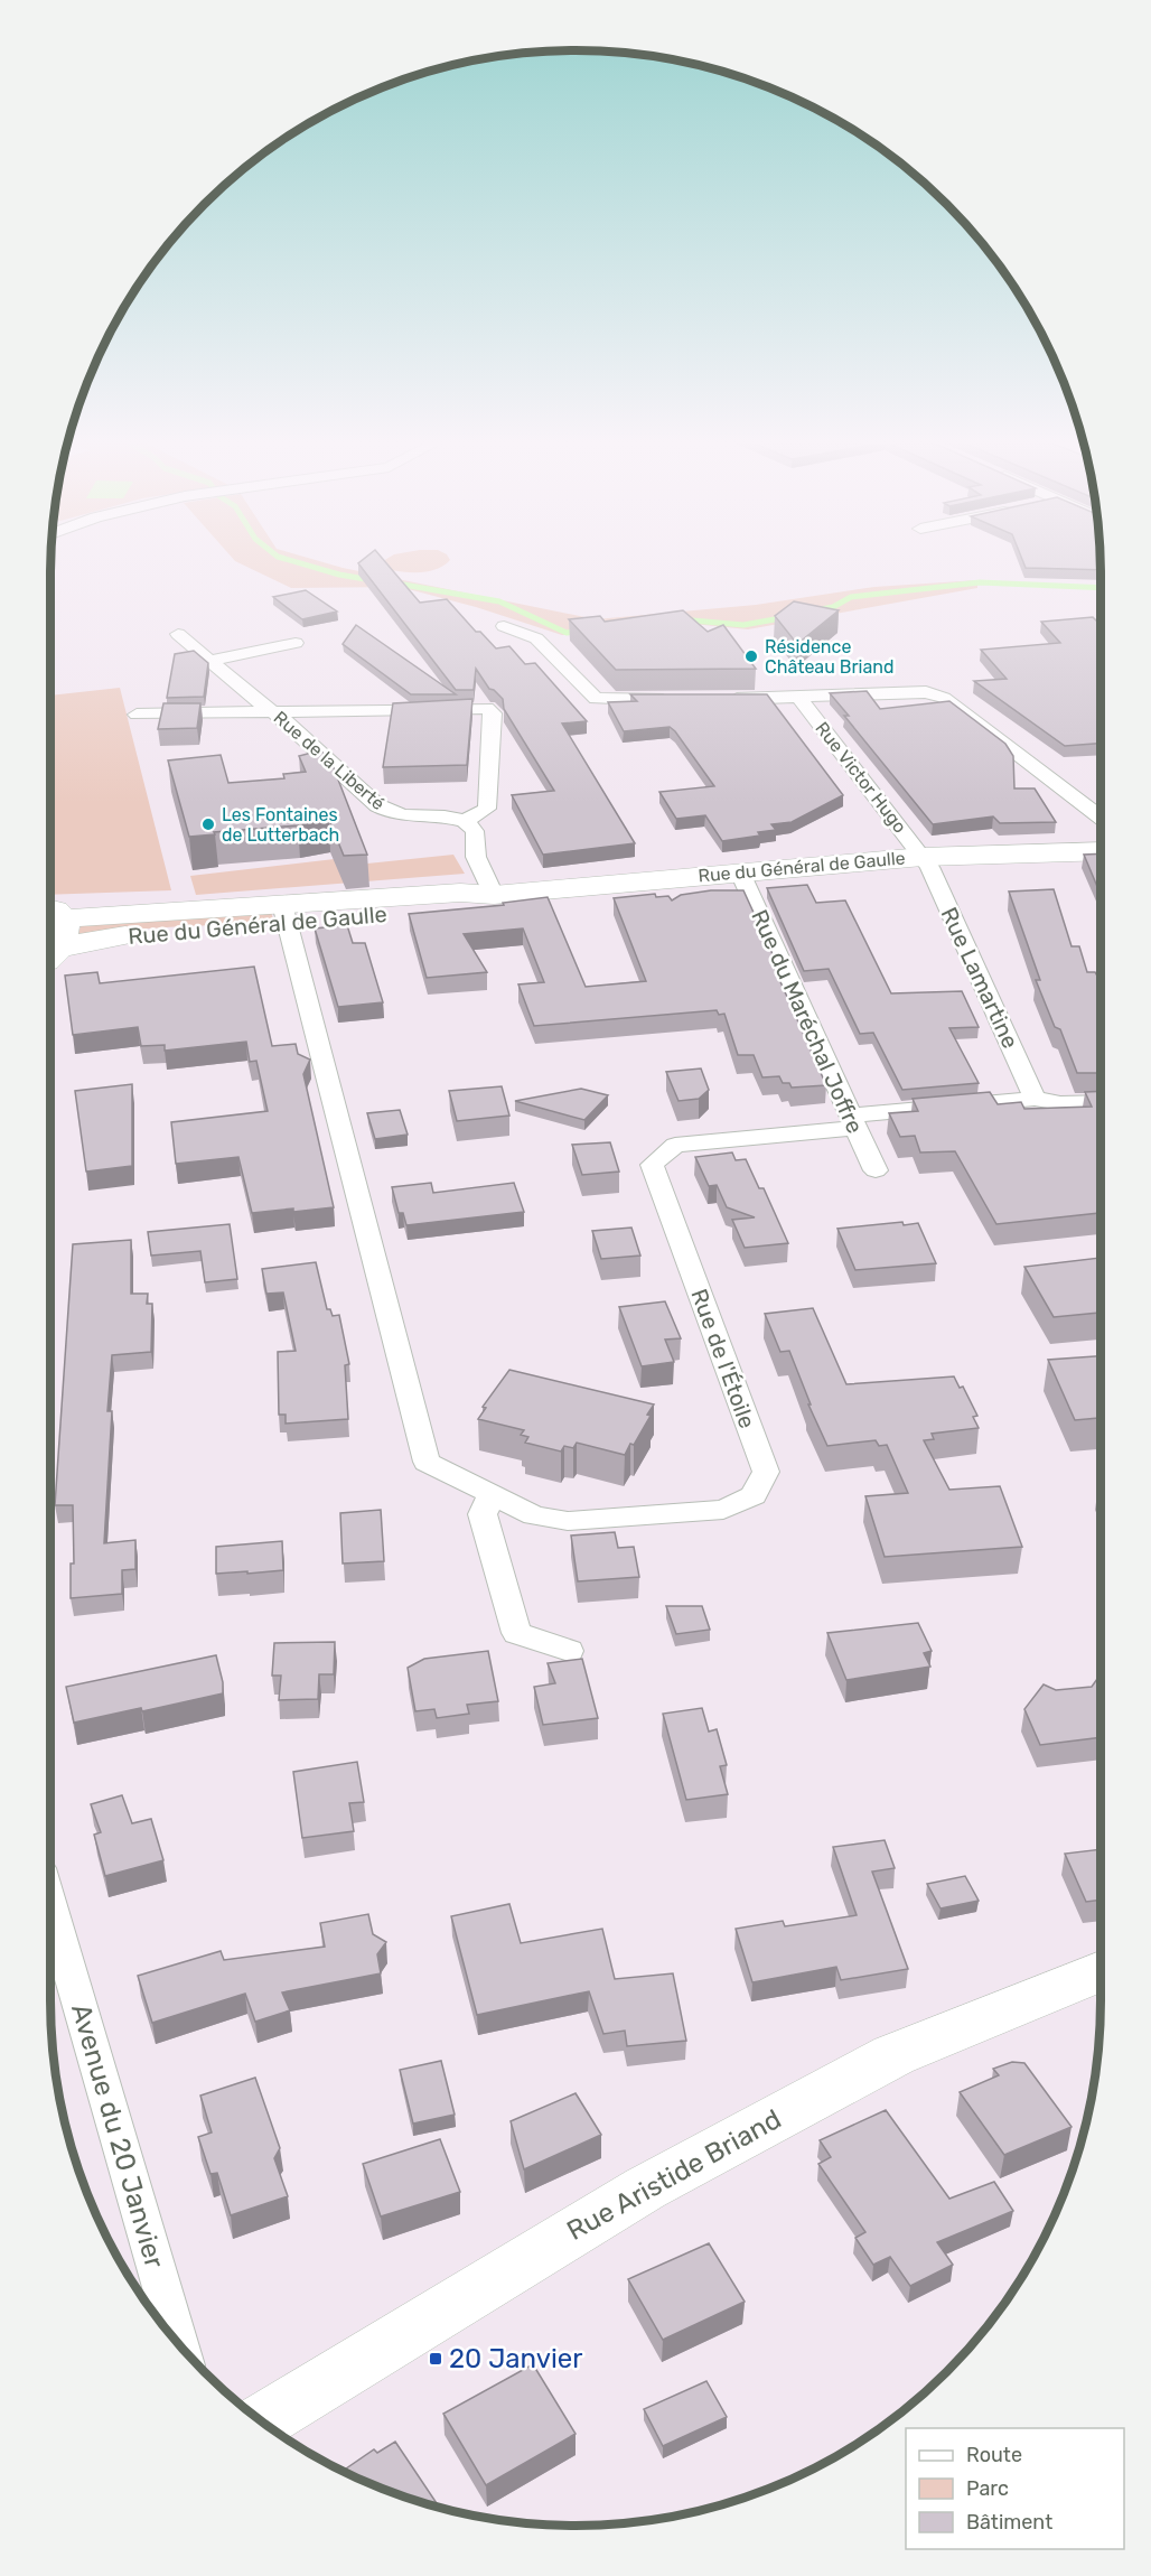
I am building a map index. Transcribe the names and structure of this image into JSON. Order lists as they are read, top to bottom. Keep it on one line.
{"streets":{"main road":["Rue du Général de Gaulle","Rue Aristide Briand"],"street":["Rue de la Liberté","Rue Victor Hugo","Rue Lamartine","Rue du Maréchal Joffre","Rue de l'Étoile","Avenue du 20 Janvier"]},"crossings":[["Rue Victor Hugo","Rue du Général de Gaulle"],["Rue Victor Hugo","Rue Lamartine"],["Rue du Général de Gaulle","Rue Lamartine"],["Rue du Général de Gaulle","Rue du Maréchal Joffre"],["Rue du Général de Gaulle","Rue de l'Étoile"],["Rue du Maréchal Joffre","Rue de l'Étoile"]],"places":{"other":["Résidence Château Briand","Les Fontaines de Lutterbach"],"transit":["20 Janvier"]},"legend":["Route","Parc","Bâtiment"]}
